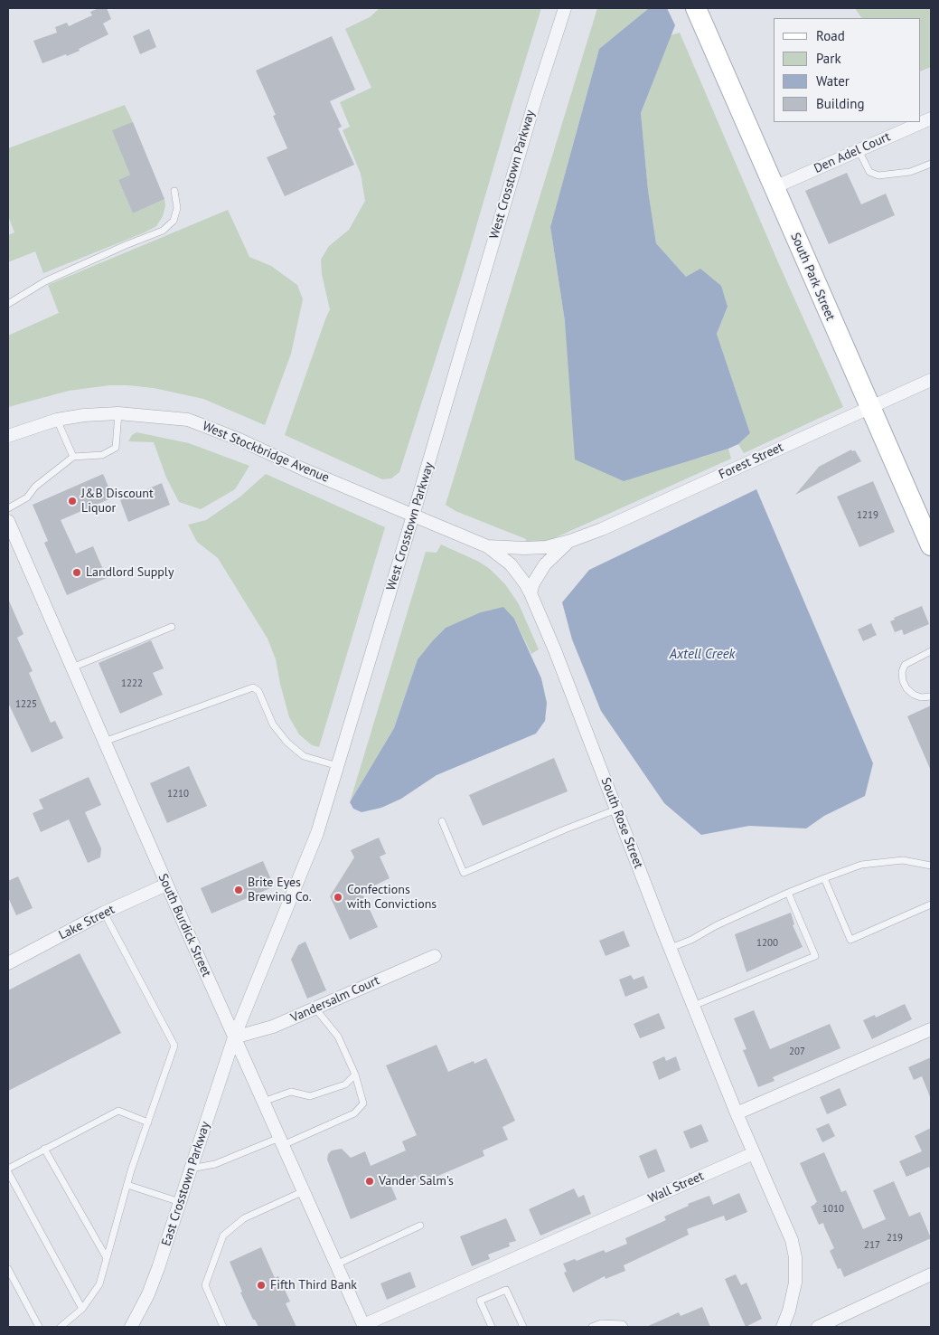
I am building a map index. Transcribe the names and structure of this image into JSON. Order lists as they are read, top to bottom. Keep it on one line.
{"streets":{"main road":["South Park Street"],"street":["Den Adel Court","West Crosstown Parkway","West Stockbridge Avenue","Forest Street","South Rose Street","Lake Street","South Burdick Street","Vandersalm Court","East Crosstown Parkway","Wall Street"]},"crossings":[["Den Adel Court","South Park Street"],["West Crosstown Parkway","West Stockbridge Avenue"],["West Crosstown Parkway","South Burdick Street"],["West Crosstown Parkway","Vandersalm Court"],["West Crosstown Parkway","East Crosstown Parkway"],["South Park Street","Forest Street"],["West Stockbridge Avenue","Forest Street"],["West Stockbridge Avenue","South Rose Street"],["Forest Street","South Rose Street"],["Lake Street","South Burdick Street"],["South Burdick Street","Vandersalm Court"],["South Burdick Street","East Crosstown Parkway"],["South Burdick Street","Wall Street"],["Vandersalm Court","East Crosstown Parkway"]],"water":["Axtell Creek"],"places":["J&B Discount Liquor","Landlord Supply","Brite Eyes Brewing Co.","Confections with Convictions","Vander Salm's","Fifth Third Bank"],"house_numbers":["1219","1222","1225","1210","1200","207","1010","219","217"],"legend":["Road","Park","Water","Building"]}
